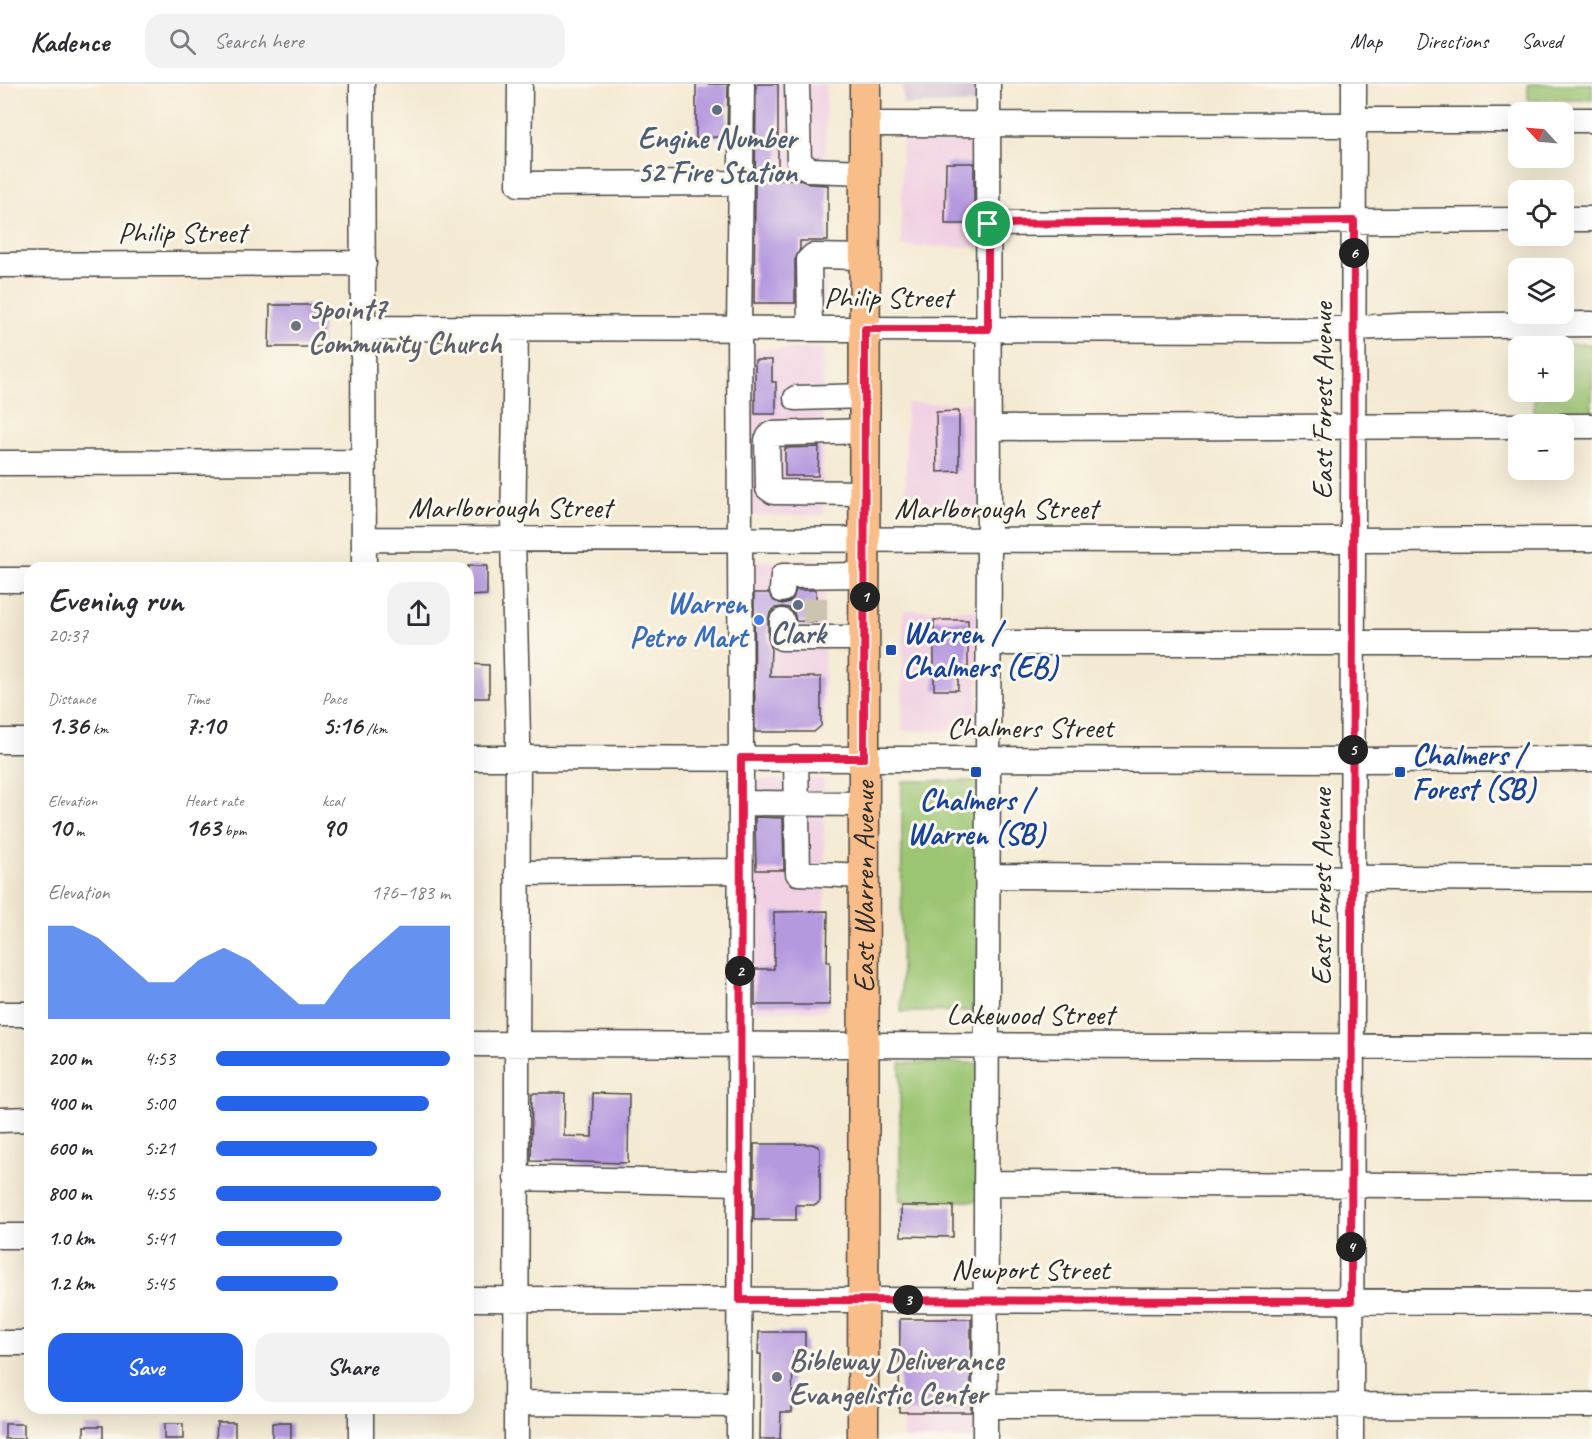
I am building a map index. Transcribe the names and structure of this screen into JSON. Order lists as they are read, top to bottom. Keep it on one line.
{"streets":{"main road":["East Warren Avenue"],"street":["Philip Street","East Forest Avenue","Marlborough Street","Chalmers Street","Lakewood Street","Newport Street"]},"crossings":[["Philip Street","East Forest Avenue"],["Philip Street","East Warren Avenue"],["East Forest Avenue","Marlborough Street"],["East Forest Avenue","Chalmers Street"],["East Forest Avenue","Lakewood Street"],["East Forest Avenue","Newport Street"],["Marlborough Street","East Warren Avenue"],["Chalmers Street","East Warren Avenue"],["East Warren Avenue","Lakewood Street"],["East Warren Avenue","Newport Street"]],"places":{"other":["Engine Number 52 Fire Station","5point7 Community Church","Clark","Warren Petro Mart","Bibleway Deliverance Evangelistic Center"],"transit":["Warren / Chalmers (EB)","Chalmers / Warren (SB)","Chalmers / Forest (SB)"]},"north":"top left","page":{"header":"Kadence","search":"Search here","nav":["Map","Directions","Saved"],"map_buttons":["+","−"],"pins":["6","1","5","2","4","3"],"heading":["Evening run","20:37"],"stats":[["Distance","1.36 km"],["Time","7:10"],["Pace","5:16 /km"],["Elevation","10 m"],["Heart rate","163 bpm"],["kcal","90"]],"chart":["Elevation","176–183 m"],"list":[{"name":"200 m","note":"4:53"},{"name":"400 m","note":"5:00"},{"name":"600 m","note":"5:21"},{"name":"800 m","note":"4:55"},{"name":"1.0 km","note":"5:41"},{"name":"1.2 km","note":"5:45"}],"buttons":["Save","Share"]}}
